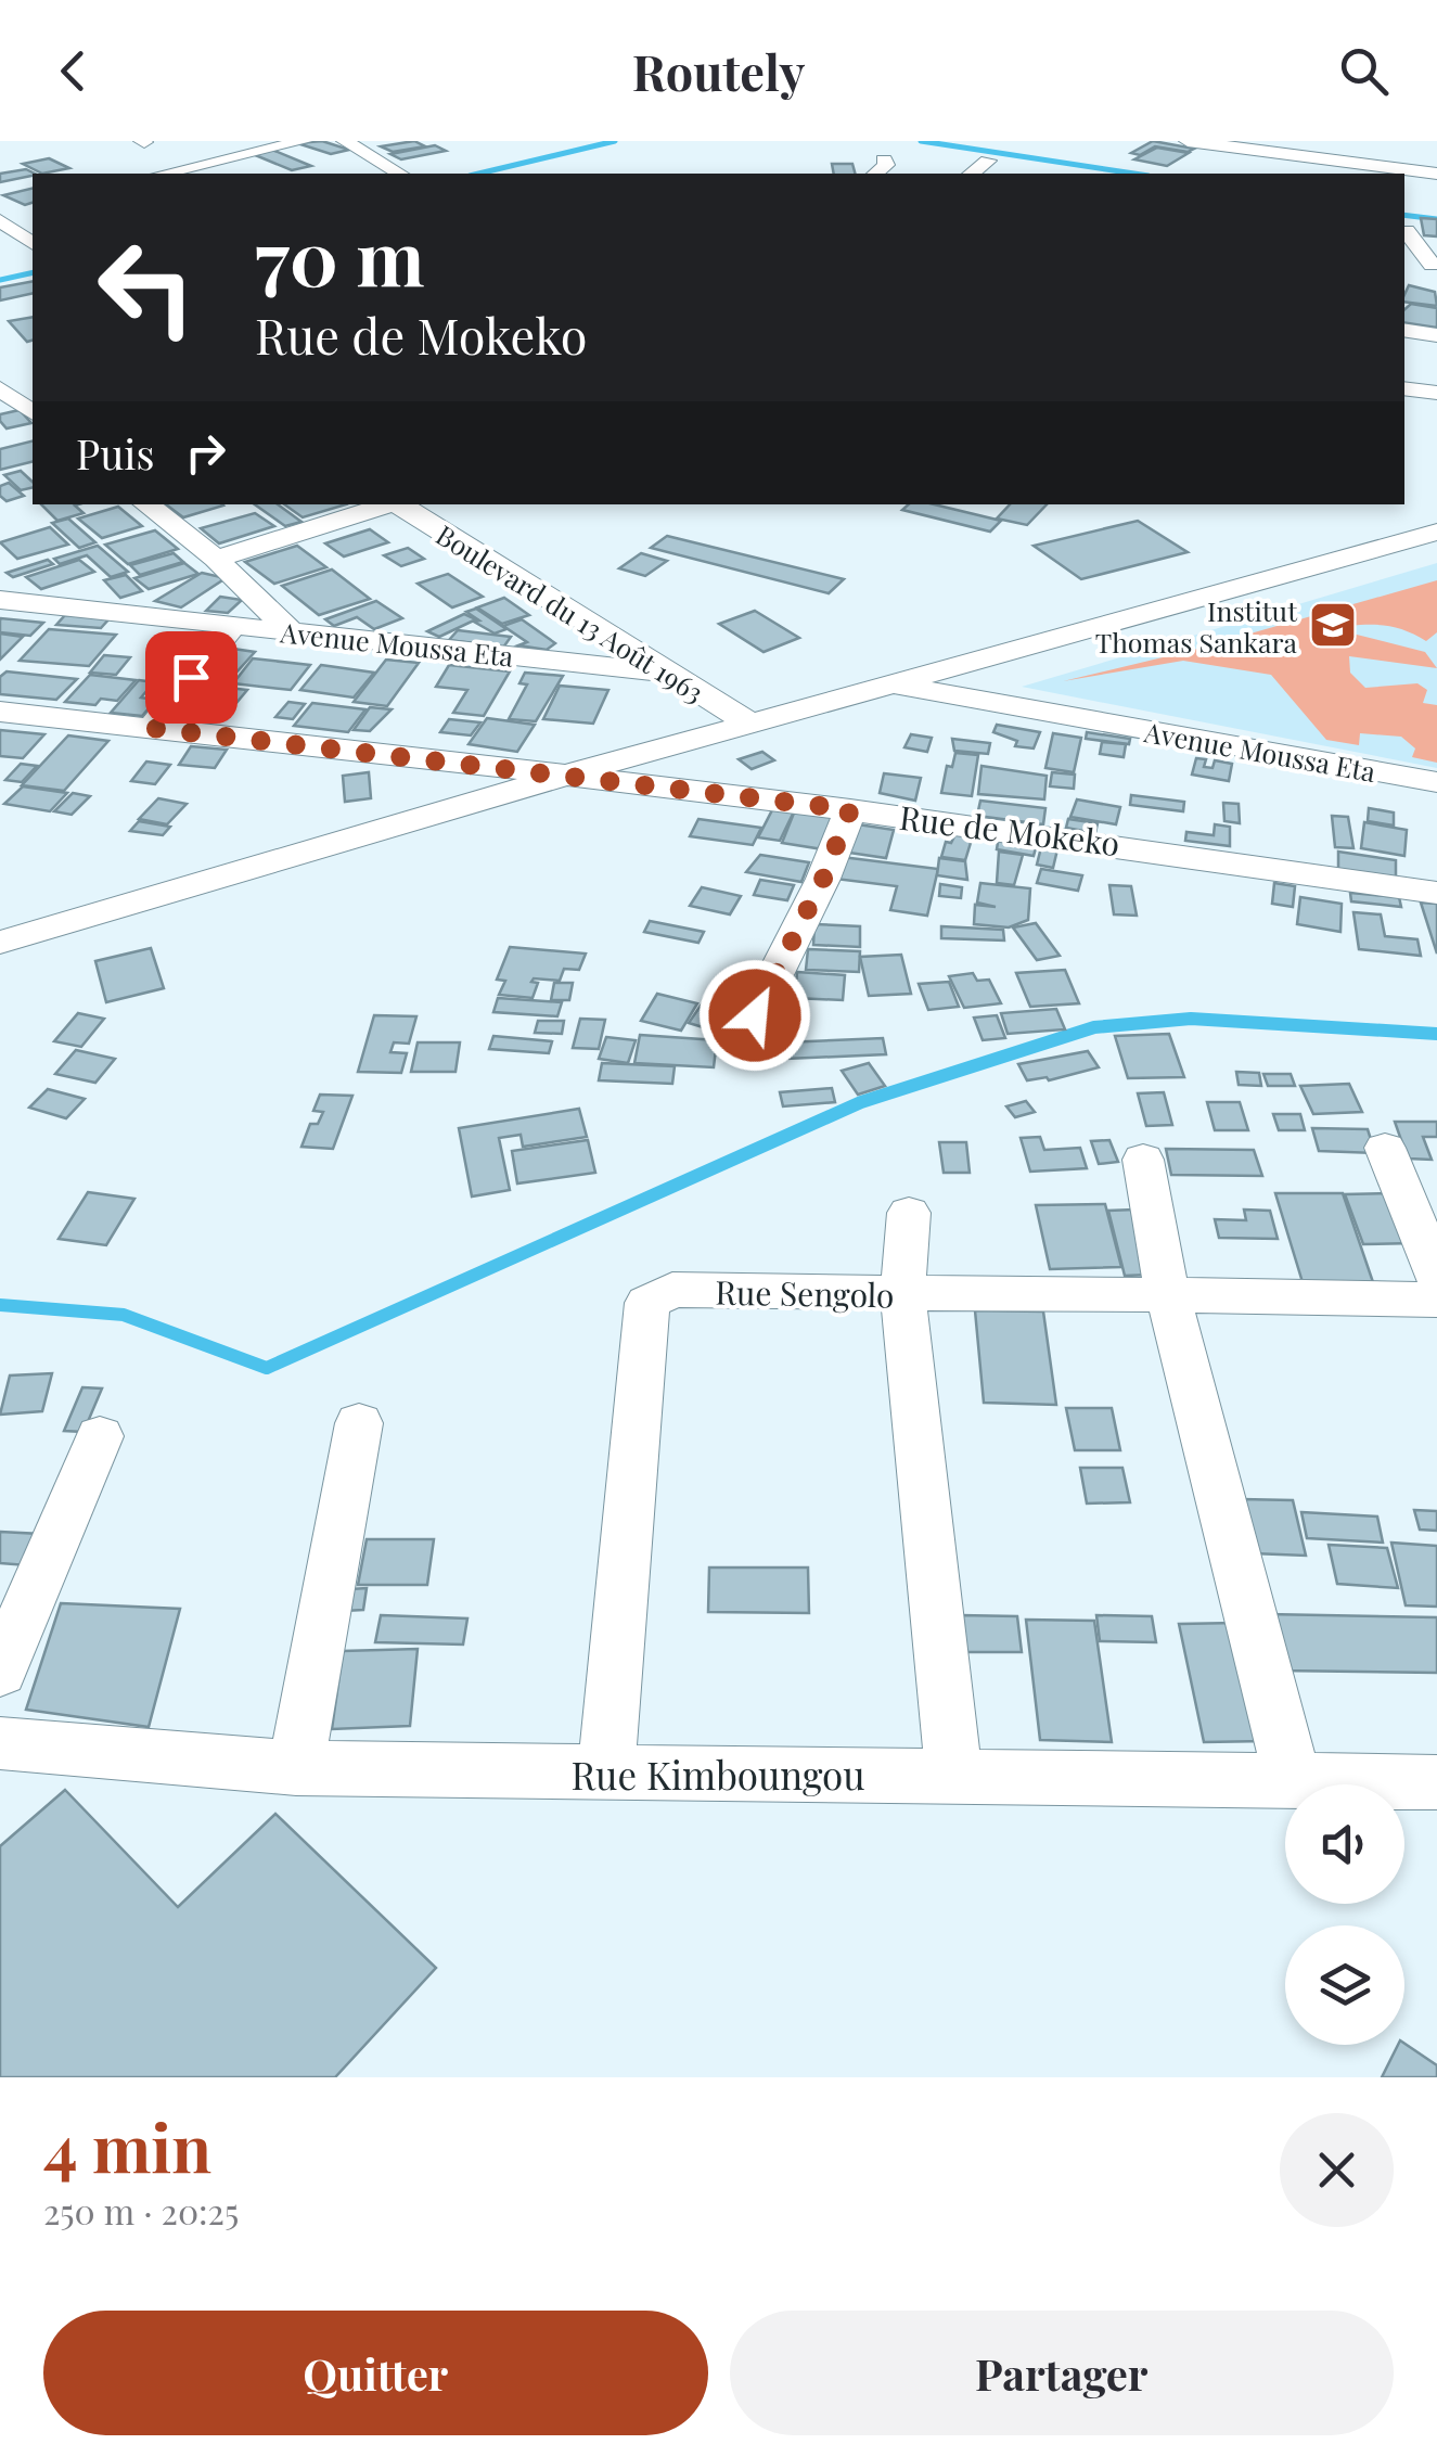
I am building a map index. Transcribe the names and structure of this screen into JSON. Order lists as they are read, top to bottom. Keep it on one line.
{"streets":{"street":["Boulevard du 13 Août 1963","Avenue Moussa Eta","Rue de Mokeko","Rue Sengolo","Rue Kimboungou"]},"crossings":[["Boulevard du 13 Août 1963","Avenue Moussa Eta"],["Rue Sengolo","Rue Kimboungou"]],"places":{"school or university":["Institut Thomas Sankara"]},"page":{"header":"Routely","turn":["70 m","Rue de Mokeko"],"then":"Puis","heading":["4 min","250 m · 20:25"],"buttons":["Quitter","Partager"]}}
